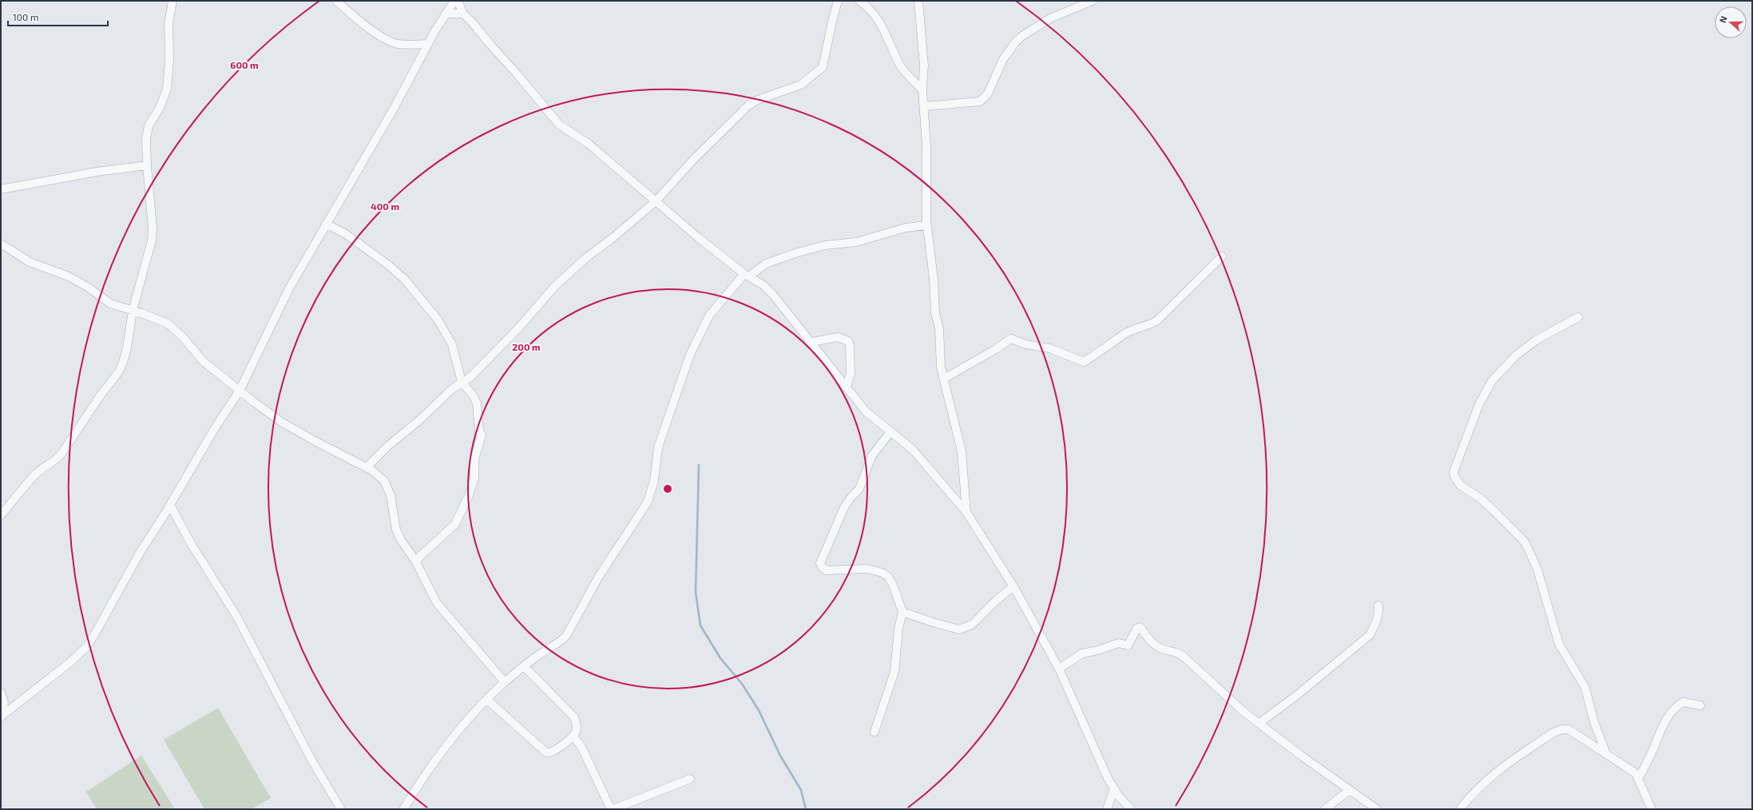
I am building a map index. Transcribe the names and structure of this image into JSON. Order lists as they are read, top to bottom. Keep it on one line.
{"scale_bar":"100 m","north":"left","rings":["600 m","400 m","200 m"]}
